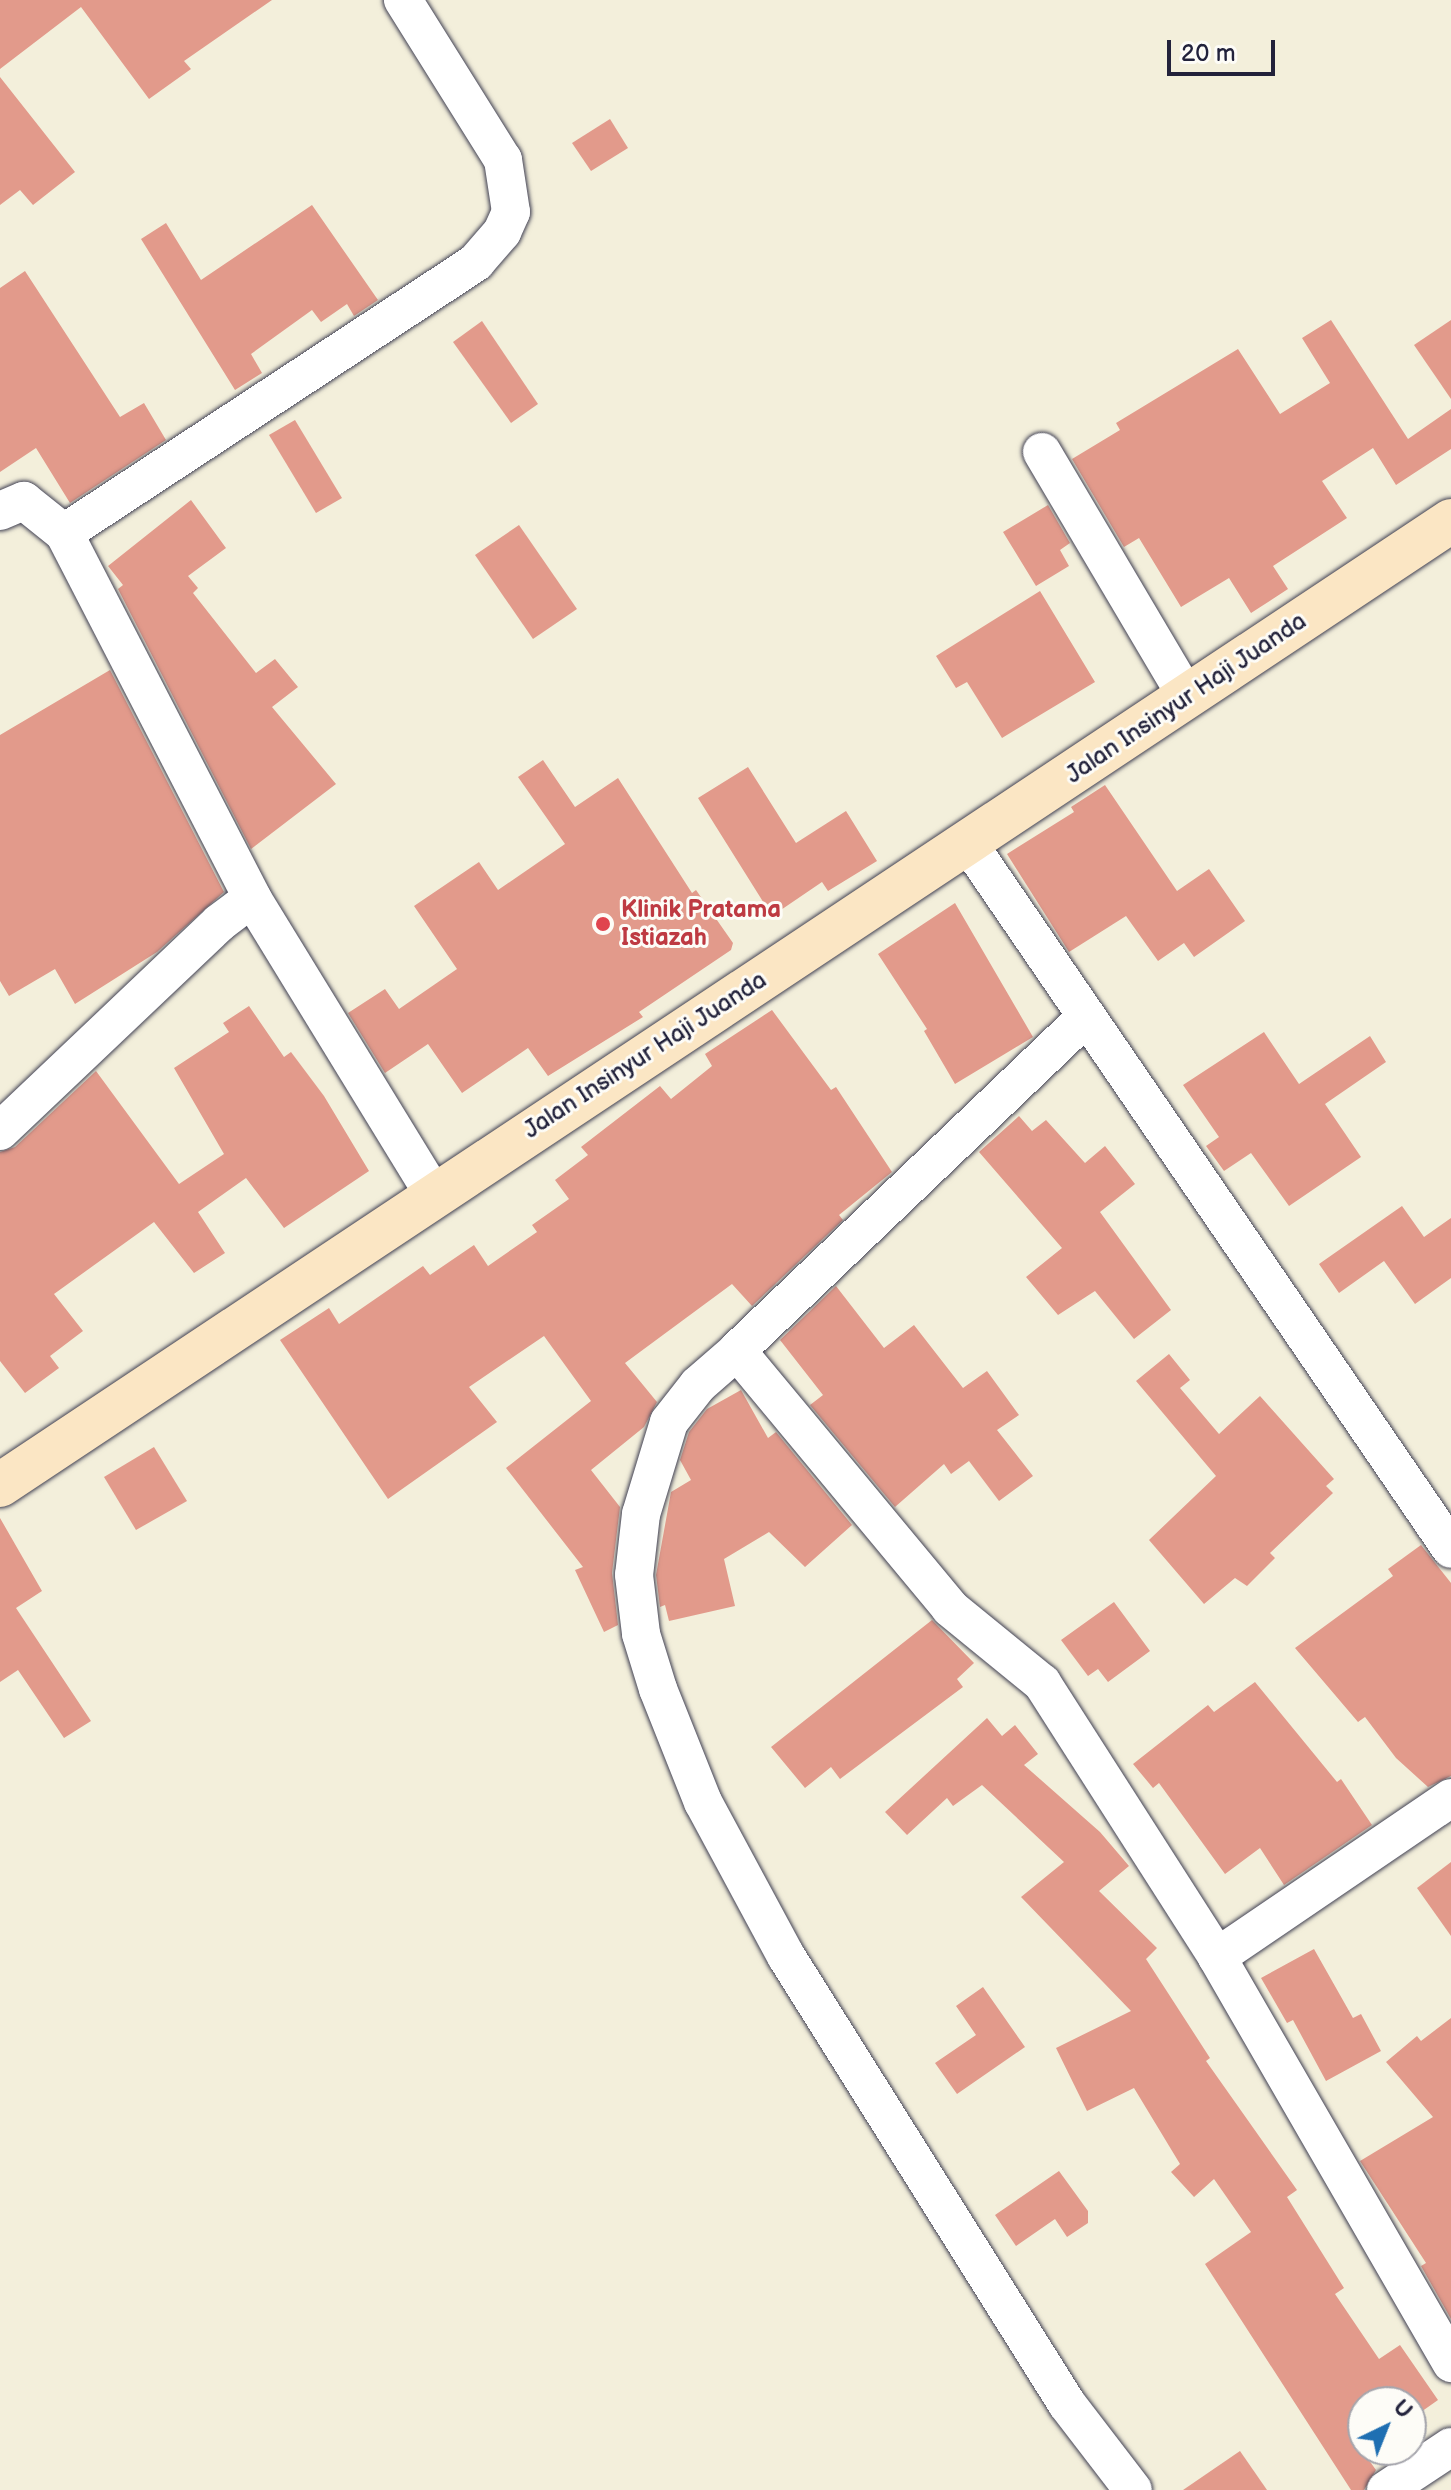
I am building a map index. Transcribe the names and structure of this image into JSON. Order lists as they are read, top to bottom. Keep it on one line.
{"streets":{"main road":["Jalan Insinyur Haji Juanda"]},"places":["Klinik Pratama Istiazah"],"scale_bar":"20 m","north":"top right"}
